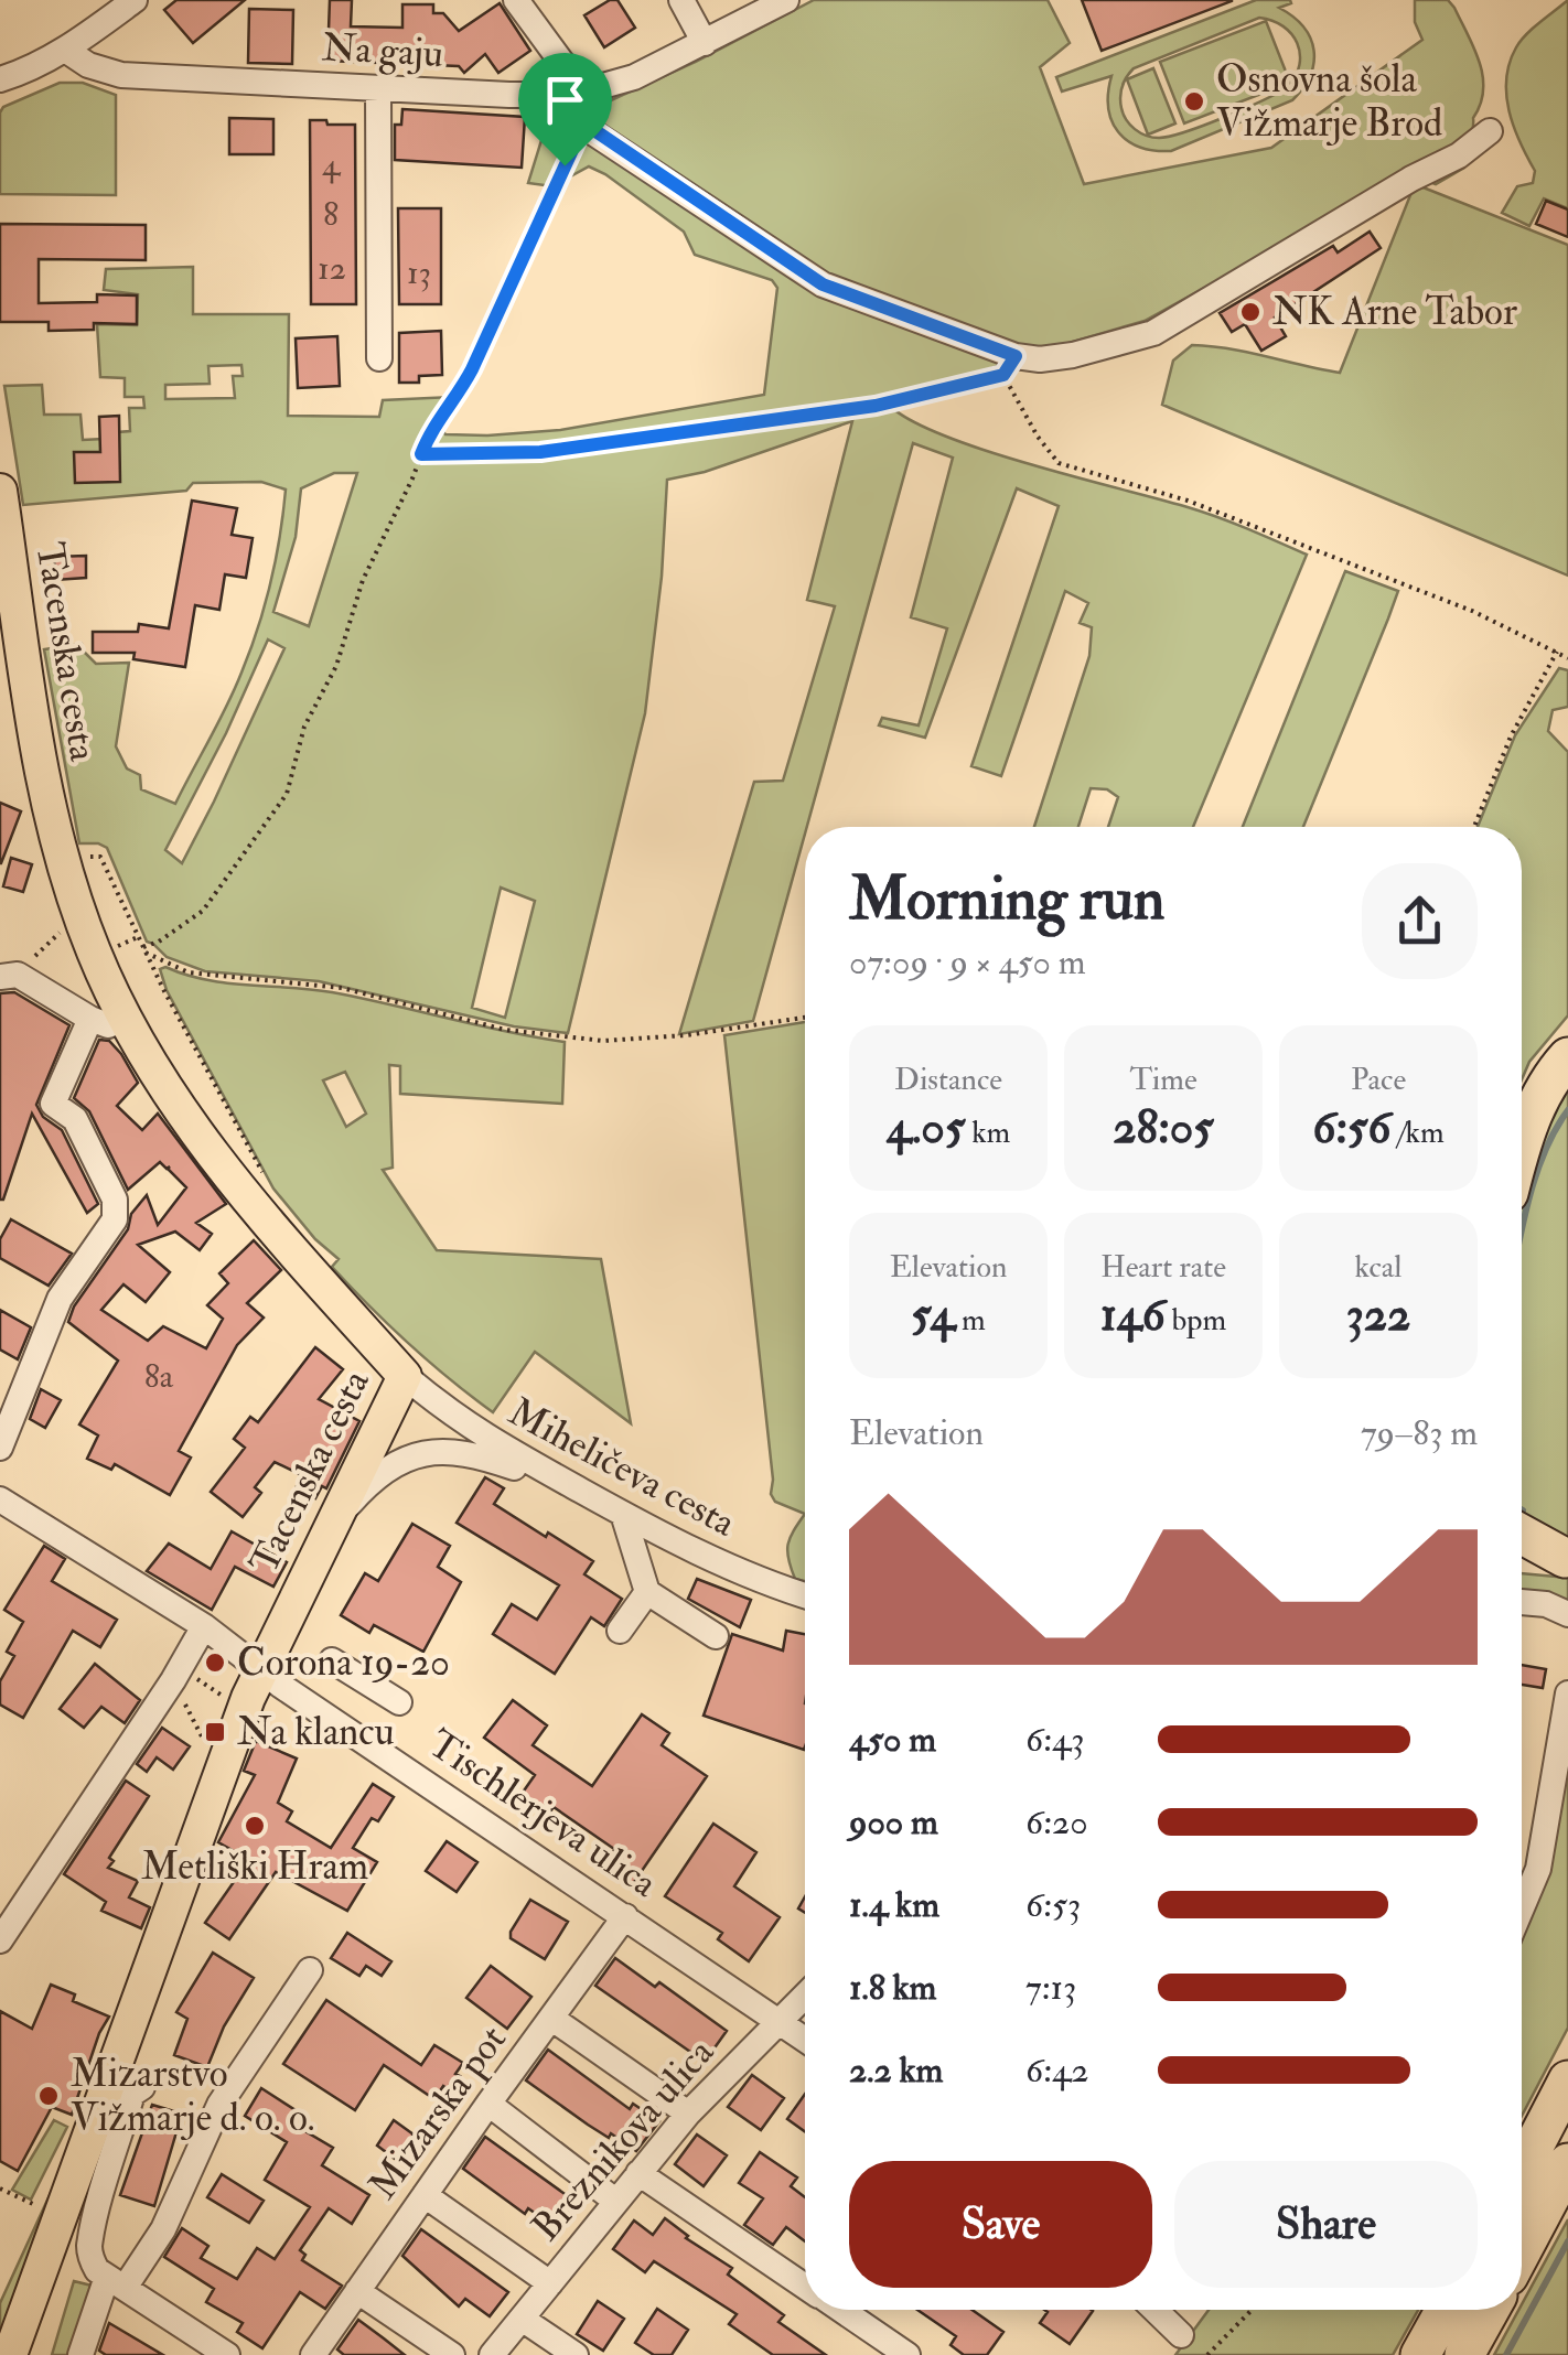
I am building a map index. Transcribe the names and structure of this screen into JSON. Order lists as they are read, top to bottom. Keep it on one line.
{"streets":{"main road":["Tacenska cesta"],"street":["Na gaju","Miheličeva cesta","Tischlerjeva ulica","Mizarska pot","Breznikova ulica"]},"crossings":[["Tacenska cesta","Miheličeva cesta"],["Tacenska cesta","Tischlerjeva ulica"],["Tischlerjeva ulica","Mizarska pot"],["Tischlerjeva ulica","Breznikova ulica"]],"places":{"other":["Osnovna šola Vižmarje Brod","NK Arne Tabor","Corona 19-20","Metliški Hram","Mizarstvo Vižmarje d. o. o."],"transit":["Na klancu"]},"house_numbers":["4","8","12","13","8a"],"page":{"heading":["Morning run","07:09 · 9 × 450 m"],"stats":[["Distance","4.05 km"],["Time","28:05"],["Pace","6:56 /km"],["Elevation","54 m"],["Heart rate","146 bpm"],["kcal","322"]],"chart":["Elevation","79–83 m"],"list":[{"name":"450 m","note":"6:43"},{"name":"900 m","note":"6:20"},{"name":"1.4 km","note":"6:53"},{"name":"1.8 km","note":"7:13"},{"name":"2.2 km","note":"6:42"}],"buttons":["Save","Share"]}}
